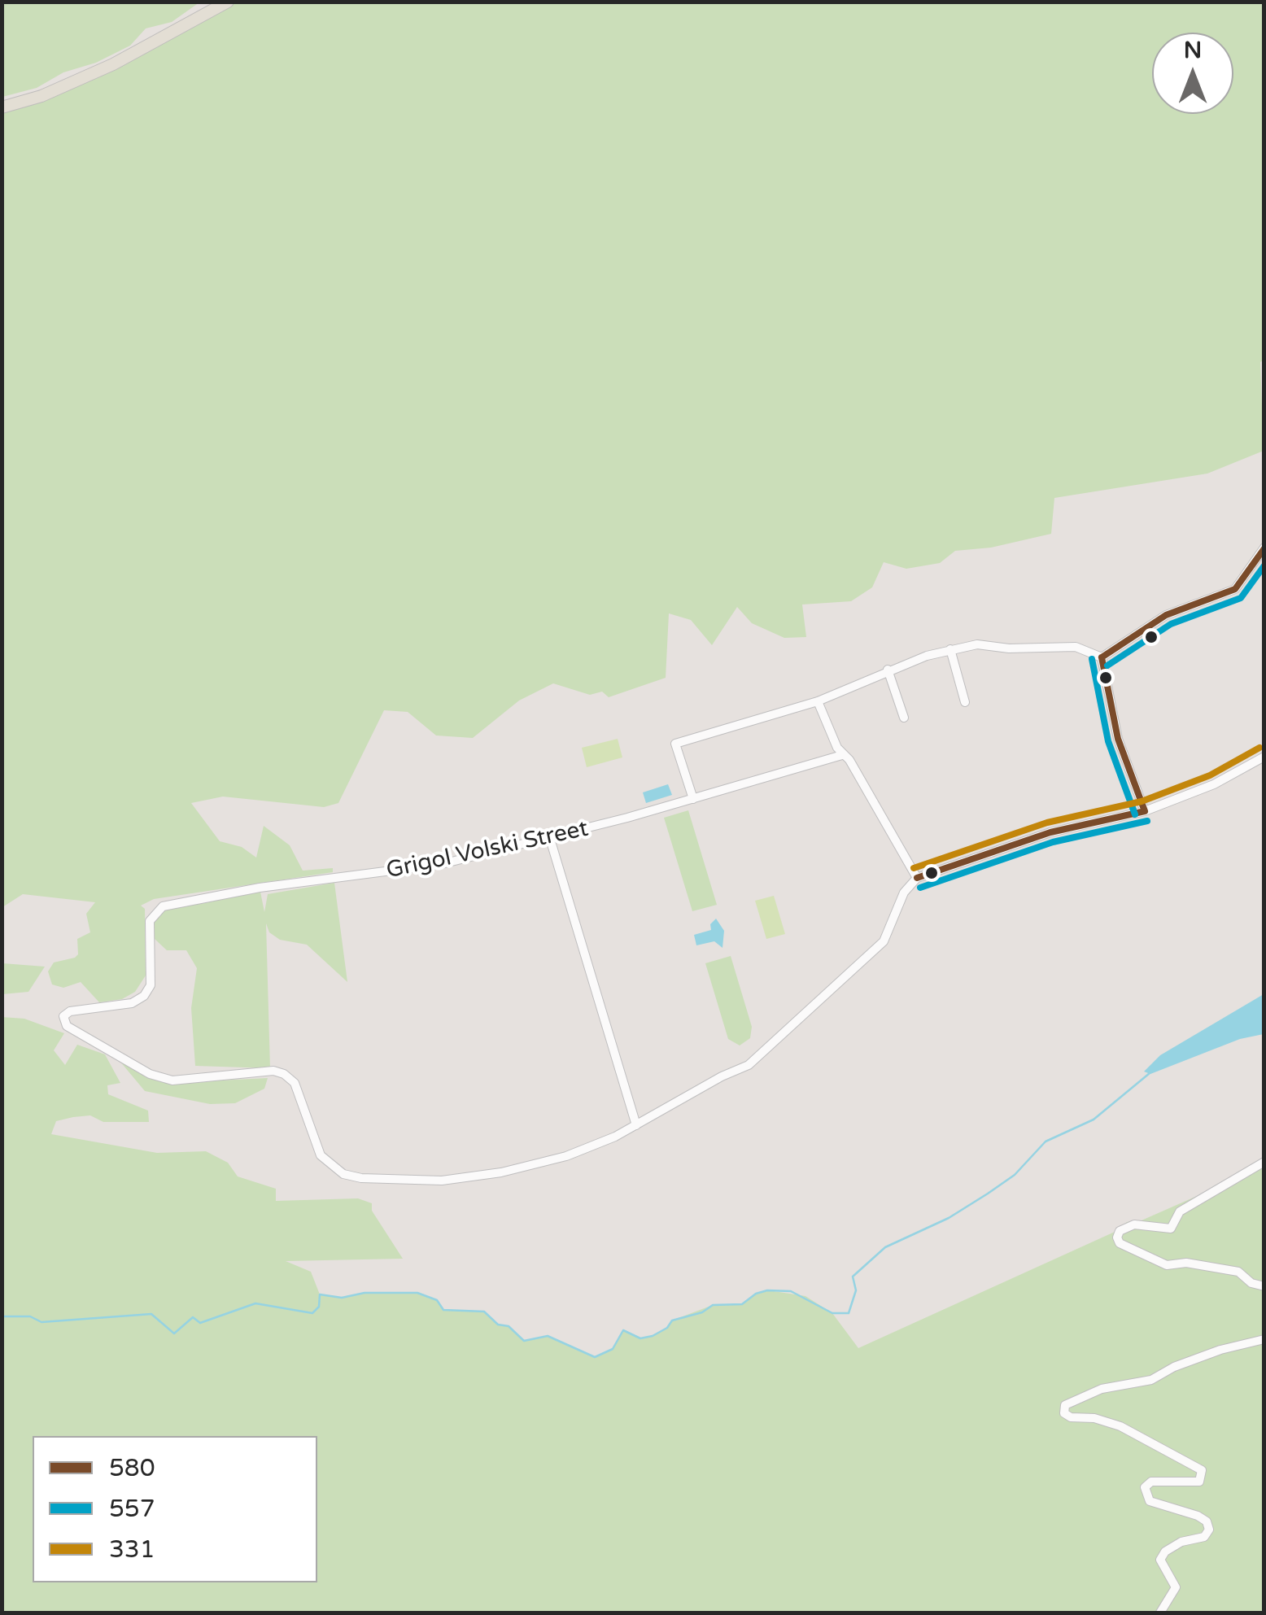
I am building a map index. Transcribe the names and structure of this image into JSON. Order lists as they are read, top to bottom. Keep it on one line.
{"streets":{"street":["Grigol Volski Street"]},"lines":["transit line 580","transit line 557","transit line 331"],"legend":["580","557","331"],"north":"top"}
